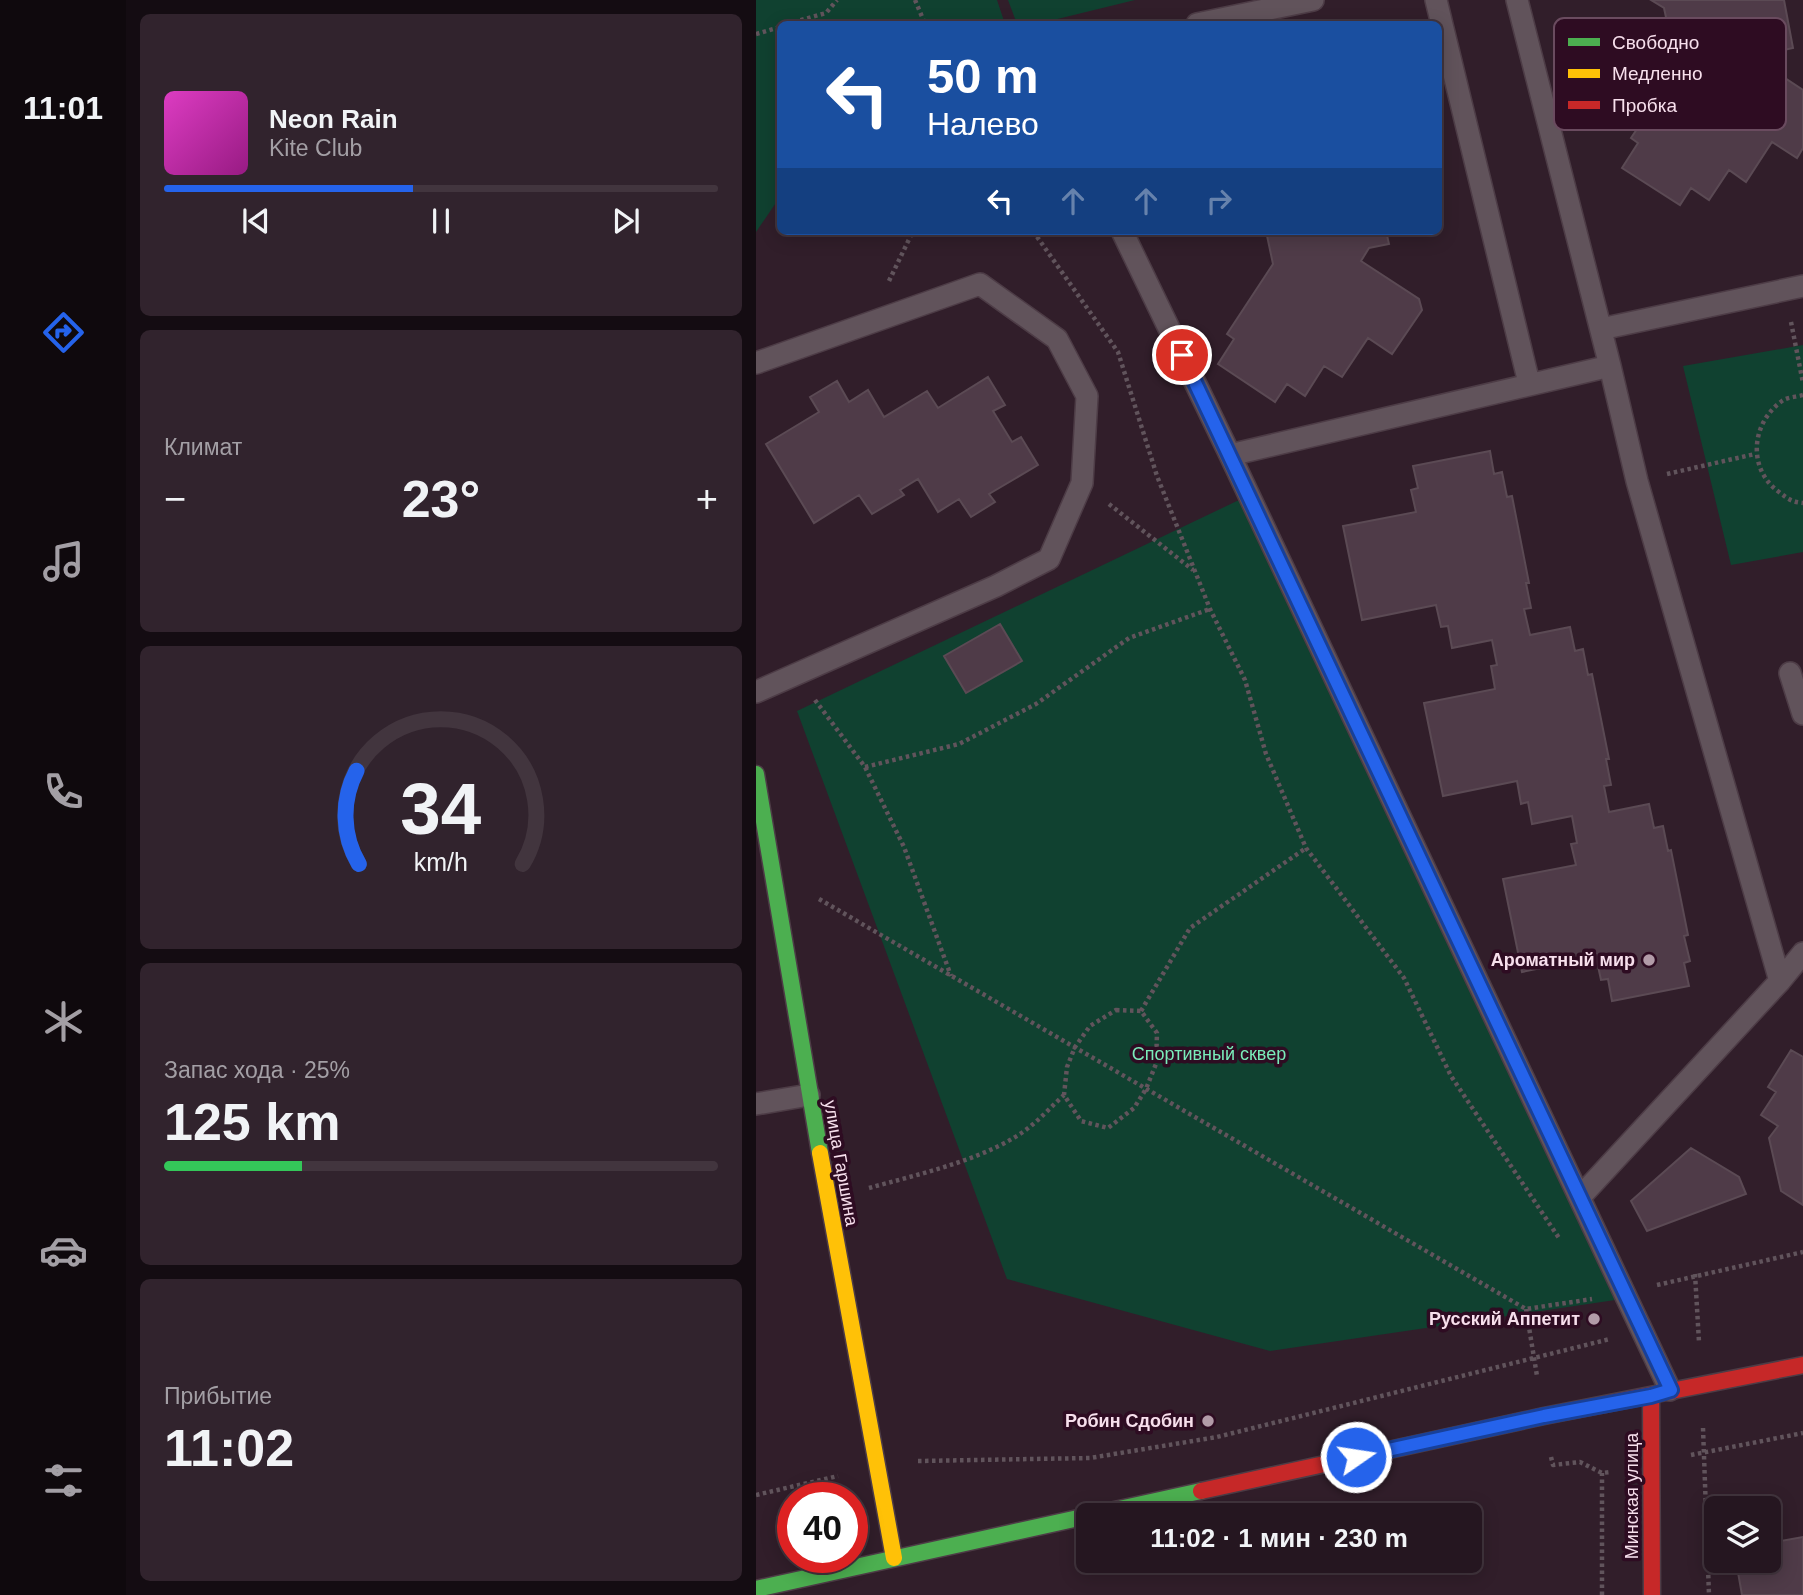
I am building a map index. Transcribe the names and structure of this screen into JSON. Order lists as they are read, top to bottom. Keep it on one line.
{"streets":{"street":["улица Гаршина","Минская улица"]},"parks":["Спортивный сквер"],"places":["Ароматный мир","Русский Аппетит","Робин Сдобин"],"legend":["Свободно","Медленно","Пробка"],"page":{"tabs":"11:01","turn":["50 m","Налево"],"song":["Neon Rain","Kite Club"],"tile":["Климат",["Запас хода · 25%","125 km"],["Прибытие","11:02"]],"heat":["−","23°","+"],"limit":"40","trip":"11:02 · 1 мин · 230 m","gauge":["34","km/h"]}}
